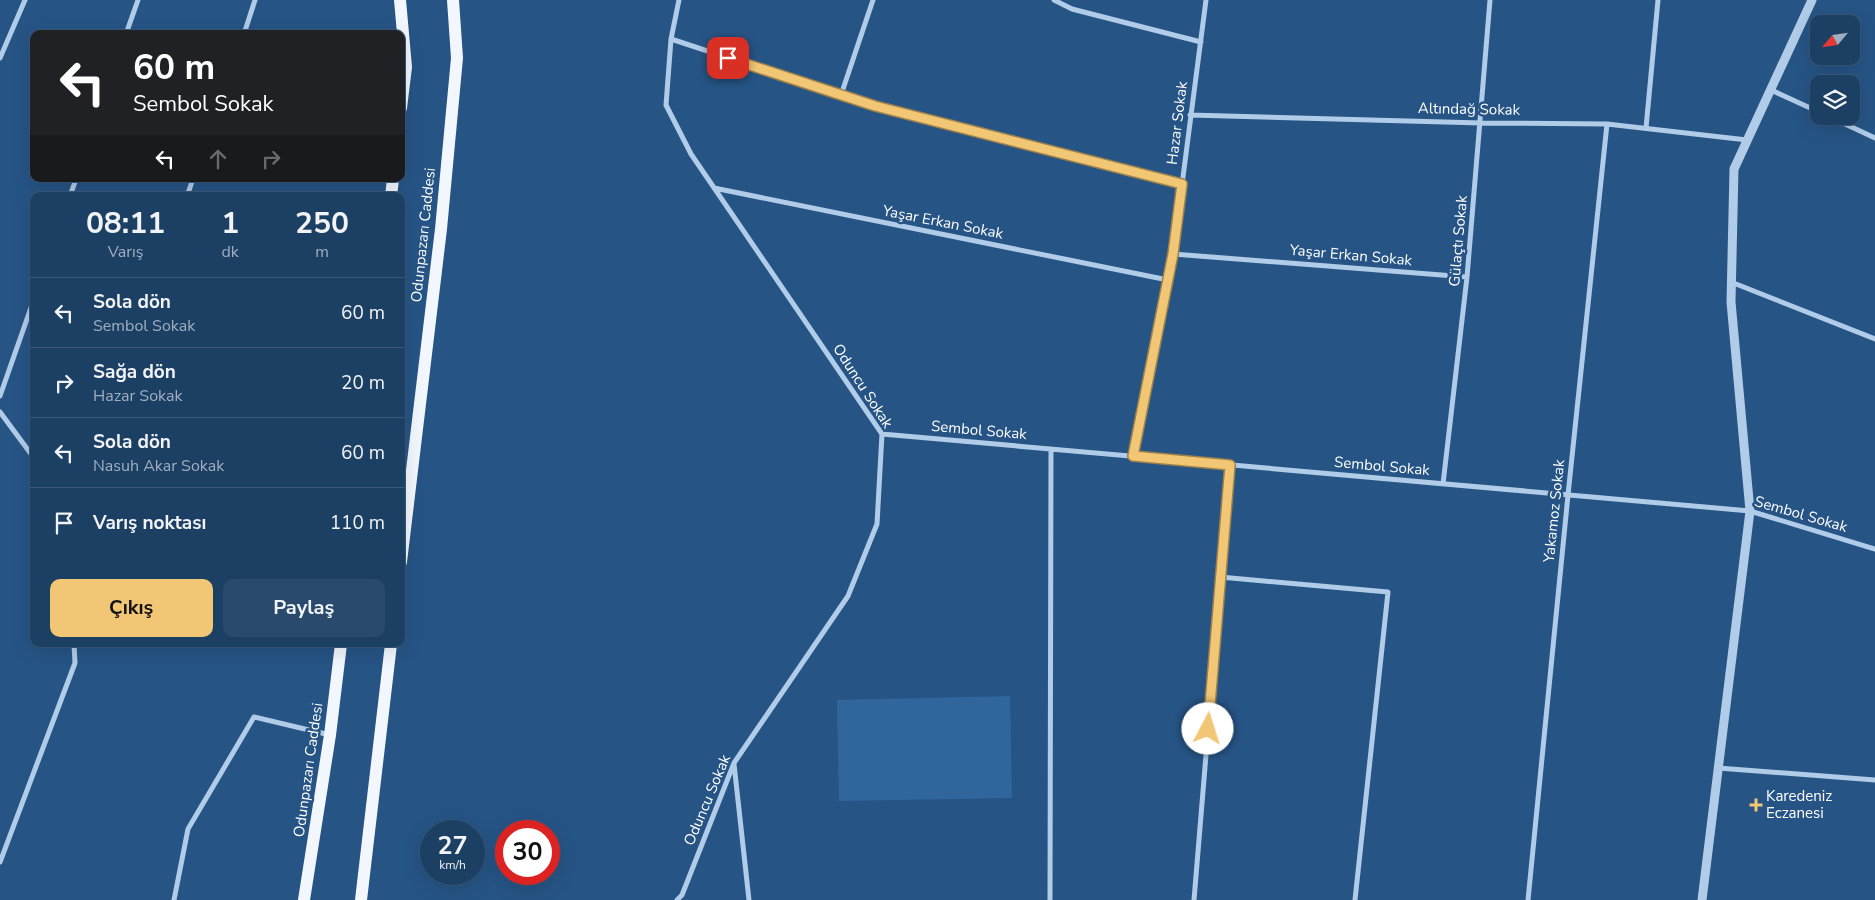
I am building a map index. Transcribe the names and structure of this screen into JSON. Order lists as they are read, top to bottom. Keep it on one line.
{"streets":{"main road":["Odunpazarı Caddesi"],"street":["Altındağ Sokak","Hazar Sokak","Yaşar Erkan Sokak","Gülaçtı Sokak","Oduncu Sokak","Sembol Sokak","Yakamoz Sokak"]},"crossings":[["Altındağ Sokak","Hazar Sokak"],["Altındağ Sokak","Gülaçtı Sokak"],["Altındağ Sokak","Yakamoz Sokak"],["Hazar Sokak","Yaşar Erkan Sokak"],["Hazar Sokak","Sembol Sokak"],["Yaşar Erkan Sokak","Gülaçtı Sokak"],["Yaşar Erkan Sokak","Oduncu Sokak"],["Gülaçtı Sokak","Sembol Sokak"],["Oduncu Sokak","Sembol Sokak"],["Sembol Sokak","Yakamoz Sokak"]],"places":{"health":["Karedeniz Eczanesi"]},"north":"bottom left","page":{"turn":["60 m","Sembol Sokak"],"eta":["08:11","Varış","1","dk","250","m"],"list":[{"name":"Sola dön","note":"Sembol Sokak","value":"60 m"},{"name":"Sağa dön","note":"Hazar Sokak","value":"20 m"},{"name":"Sola dön","note":"Nasuh Akar Sokak","value":"60 m"},{"name":"Varış noktası","value":"110 m"}],"buttons":["Çıkış","Paylaş"],"speed":"27 km/h","limit":"30"}}
